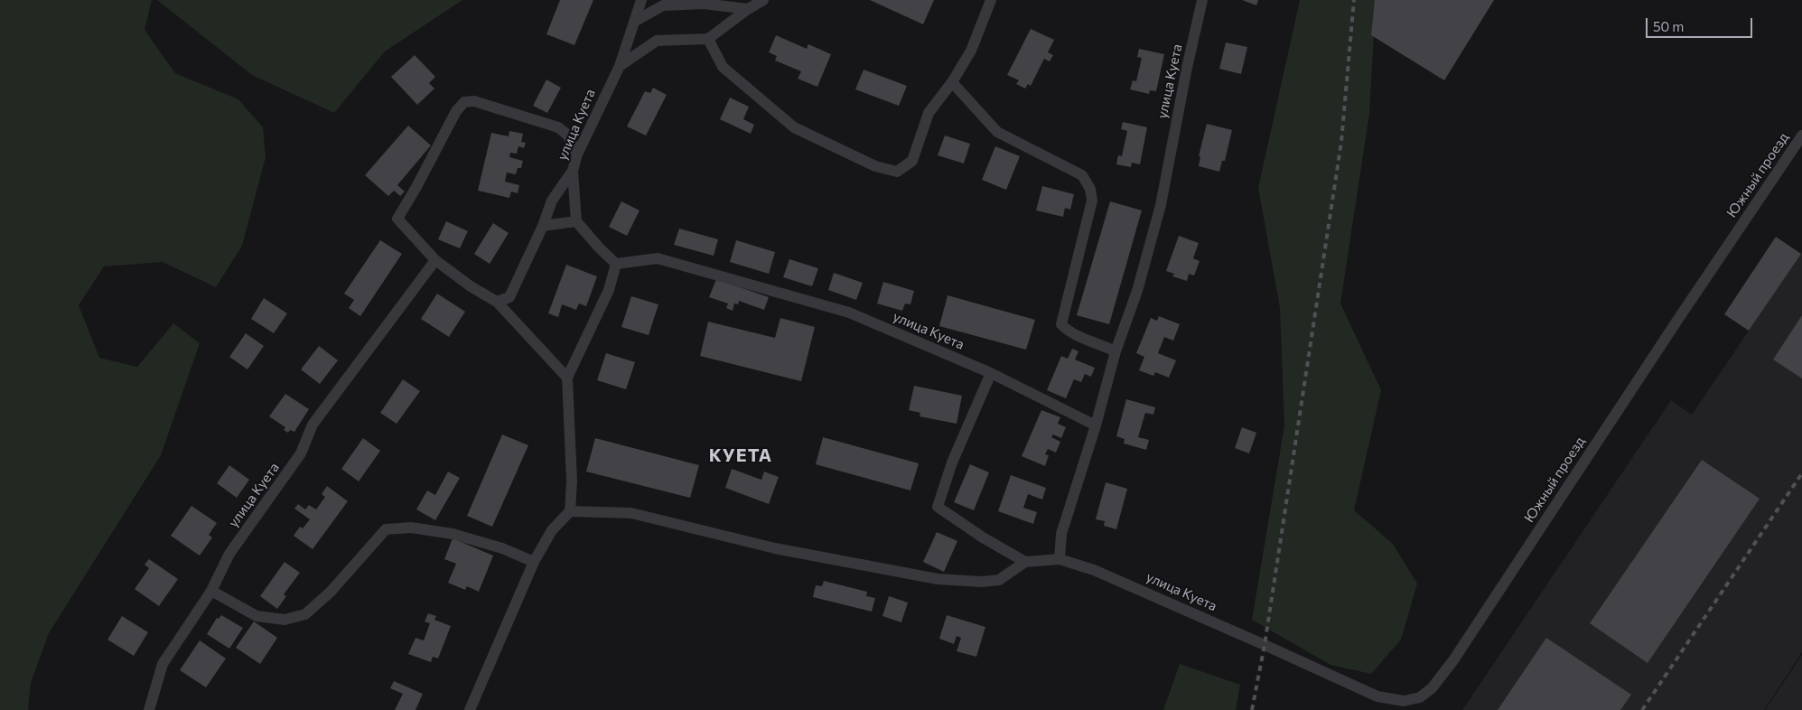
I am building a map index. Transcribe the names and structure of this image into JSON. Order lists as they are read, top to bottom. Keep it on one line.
{"streets":{"street":["улица Куета","Южный проезд"]},"crossings":[["улица Куета","Южный проезд"]],"districts":["КУЕТА"],"scale_bar":"50 m"}
